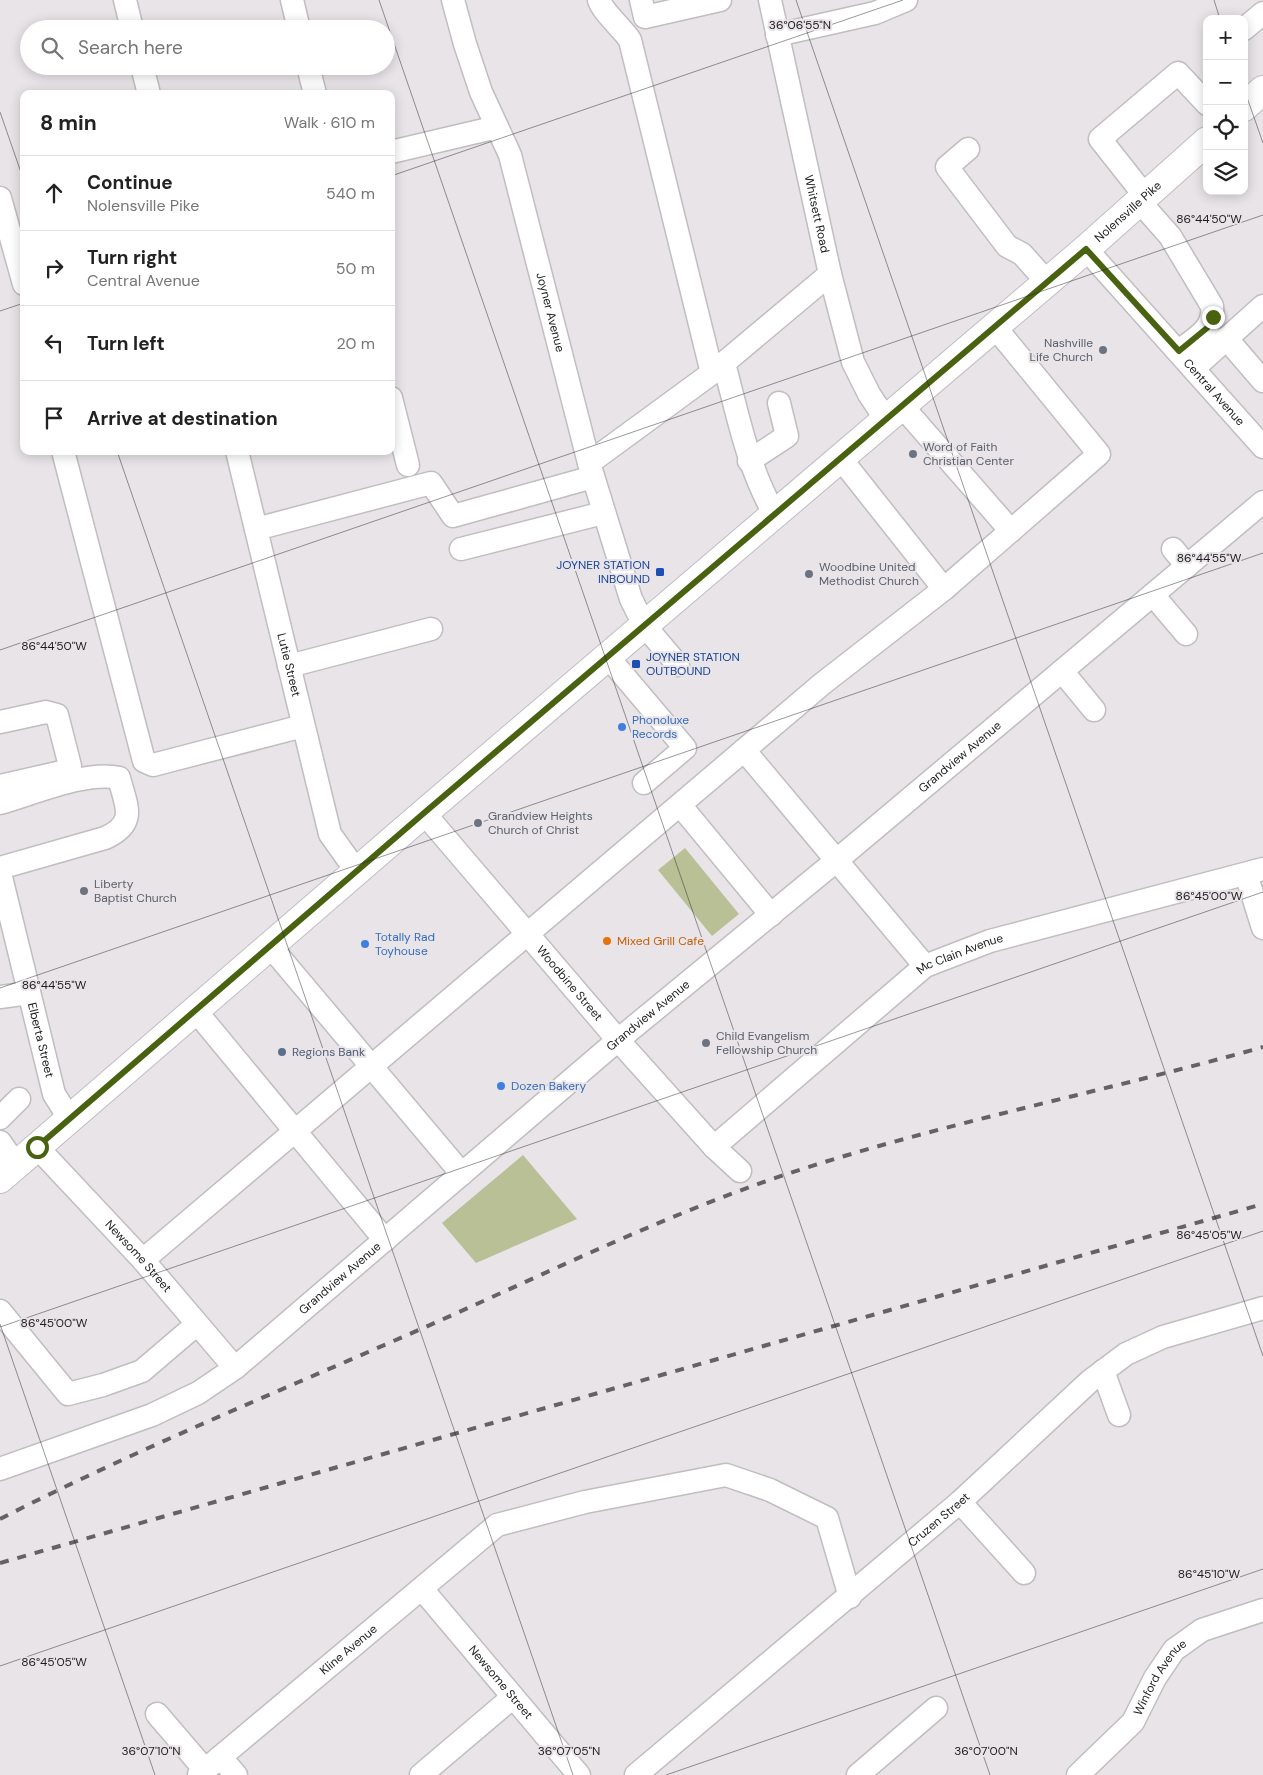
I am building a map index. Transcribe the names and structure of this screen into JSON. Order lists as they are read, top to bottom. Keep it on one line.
{"streets":{"main road":["Nolensville Pike"],"street":["Whitsett Road","Joyner Avenue","Central Avenue","Lutie Street","Grandview Avenue","Mc Clain Avenue","Woodbine Street","Elberta Street","Newsome Street","Cruzen Street","Kline Avenue","Winford Avenue"]},"crossings":[["Nolensville Pike","Whitsett Road"],["Nolensville Pike","Joyner Avenue"],["Nolensville Pike","Central Avenue"],["Nolensville Pike","Lutie Street"],["Nolensville Pike","Woodbine Street"],["Nolensville Pike","Elberta Street"],["Nolensville Pike","Newsome Street"],["Grandview Avenue","Woodbine Street"],["Grandview Avenue","Newsome Street"],["Mc Clain Avenue","Woodbine Street"],["Newsome Street","Kline Avenue"],["Cruzen Street","Kline Avenue"]],"places":{"other":["Nashville Life Church","Word of Faith Christian Center","Woodbine United Methodist Church","Phonoluxe Records","Grandview Heights Church of Christ","Liberty Baptist Church","Mixed Grill Cafe","Totally Rad Toyhouse","Child Evangelism Fellowship Church","Regions Bank","Dozen Bakery"],"transit":["JOYNER STATION INBOUND","JOYNER STATION OUTBOUND"]},"page":{"map_buttons":["+","−"],"search":"Search here","heading":["8 min","Walk · 610 m"],"list":[["Continue","Nolensville Pike","540 m"],["Turn right","Central Avenue","50 m"],["Turn left","20 m"],"Arrive at destination"]},"coordinates":["36°06'55\"N","86°44'50\"W","86°44'55\"W","86°45'00\"W","86°45'05\"W","86°45'10\"W","36°07'10\"N","36°07'05\"N","36°07'00\"N"]}
